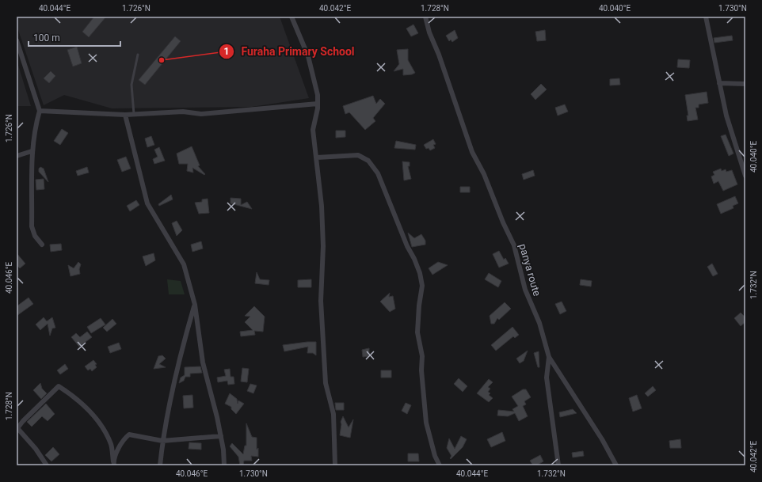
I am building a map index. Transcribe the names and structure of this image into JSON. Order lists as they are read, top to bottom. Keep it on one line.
{"streets":{"street":["panya route"]},"places":["Furaha Primary School"],"scale_bar":"100 m","coordinates":["40.044°E","1.726°N","40.042°E","1.728°N","40.040°E","1.730°N","40.046°E","1.732°N"]}
